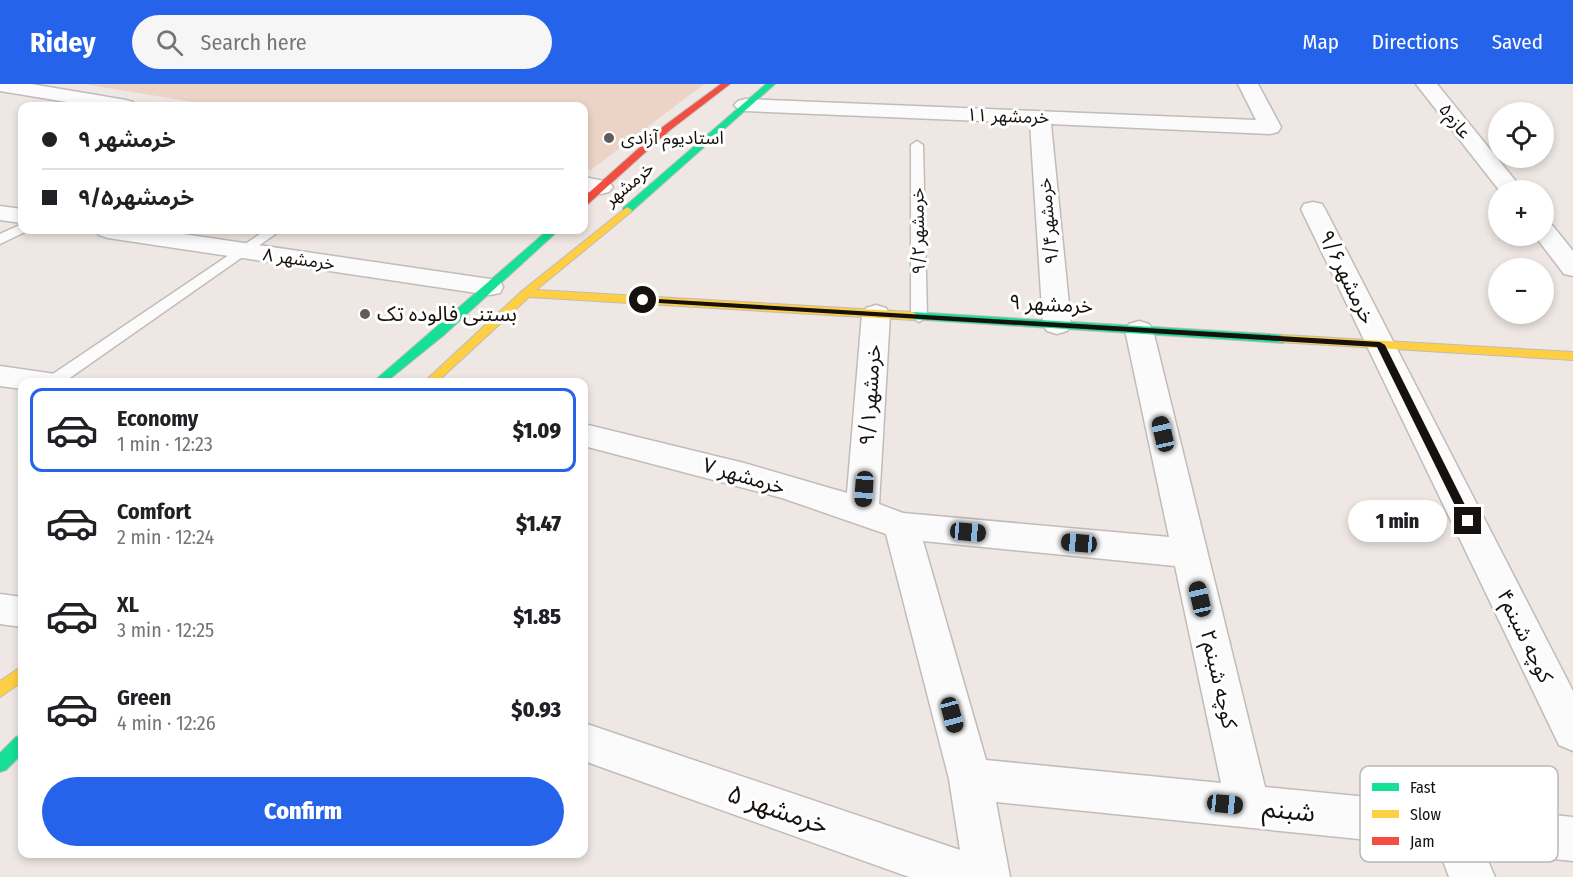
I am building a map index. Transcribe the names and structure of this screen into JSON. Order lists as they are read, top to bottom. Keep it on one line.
{"streets":{"main road":["خرمشهر","خرمشهر ۹"],"street":["خرمشهر ۱۱","عازم۵","خرمشهر۹/۴","خرمشهر ۸","خرمشهر۹/۶","خرمشهر۹/۱","خرمشهر ۷","کوچه شبنم۴","کوچه شبنم۲","خرمشهر ۵","شبنم"],"lane":["خرمشهر۹/۲"]},"crossings":[["خرمشهر ۱۱","خرمشهر"],["خرمشهر ۱۱","خرمشهر۹/۴"],["خرمشهر","خرمشهر ۹"],["خرمشهر۹/۴","خرمشهر ۹"],["خرمشهر۹/۲","خرمشهر ۹"],["خرمشهر۹/۶","خرمشهر ۹"],["خرمشهر۹/۶","کوچه شبنم۴"],["خرمشهر ۹","خرمشهر۹/۱"],["خرمشهر۹/۱","خرمشهر ۷"],["خرمشهر ۷","کوچه شبنم۲"],["کوچه شبنم۲","شبنم"]],"places":["استادیوم آزادی","بستنی فالوده تک"],"legend":["Fast","Slow","Jam"],"page":{"header":"Ridey","search":"Search here","nav":["Map","Directions","Saved"],"map_buttons":["+","−"],"banner":["خرمشهر ۹","خرمشهر۹/۵"],"list":[{"name":"Economy","note":"1 min · 12:23","value":"$1.09"},{"name":"Comfort","note":"2 min · 12:24","value":"$1.47"},{"name":"XL","note":"3 min · 12:25","value":"$1.85"},{"name":"Green","note":"4 min · 12:26","value":"$0.93"}],"bubble":"1 min","buttons":"Confirm"}}
